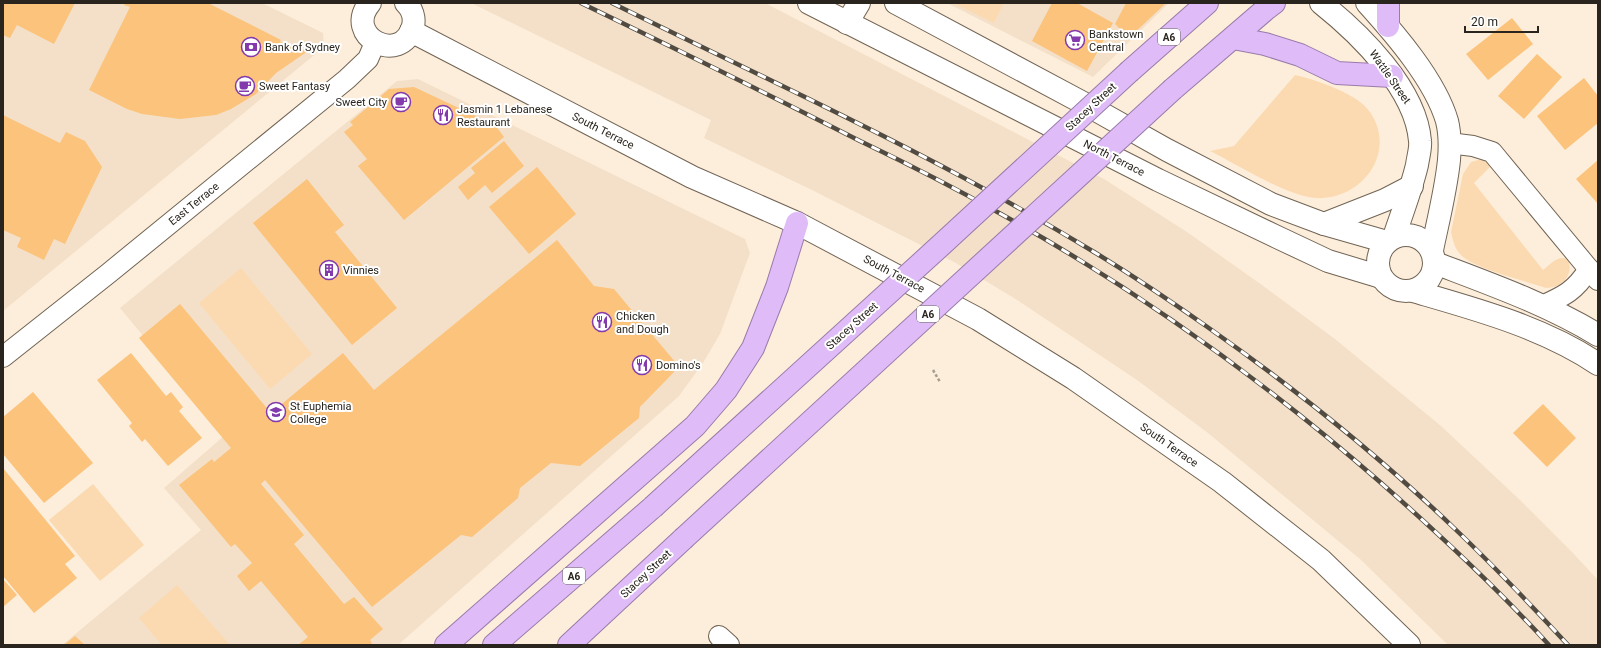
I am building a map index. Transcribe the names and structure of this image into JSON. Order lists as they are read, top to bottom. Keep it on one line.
{"streets":{"highway":["A6","Stacey Street"],"street":["Wattle Street","South Terrace","North Terrace","East Terrace"]},"crossings":[["Wattle Street","North Terrace"]],"places":{"supermarket":["Bankstown Central"],"bank":["Bank of Sydney"],"cafe":["Sweet Fantasy","Sweet City"],"restaurant":["Jasmin 1 Lebanese Restaurant","Chicken and Dough","Domino's"],"building":["Vinnies"],"school or university":["St Euphemia College"]},"scale_bar":"20 m"}
